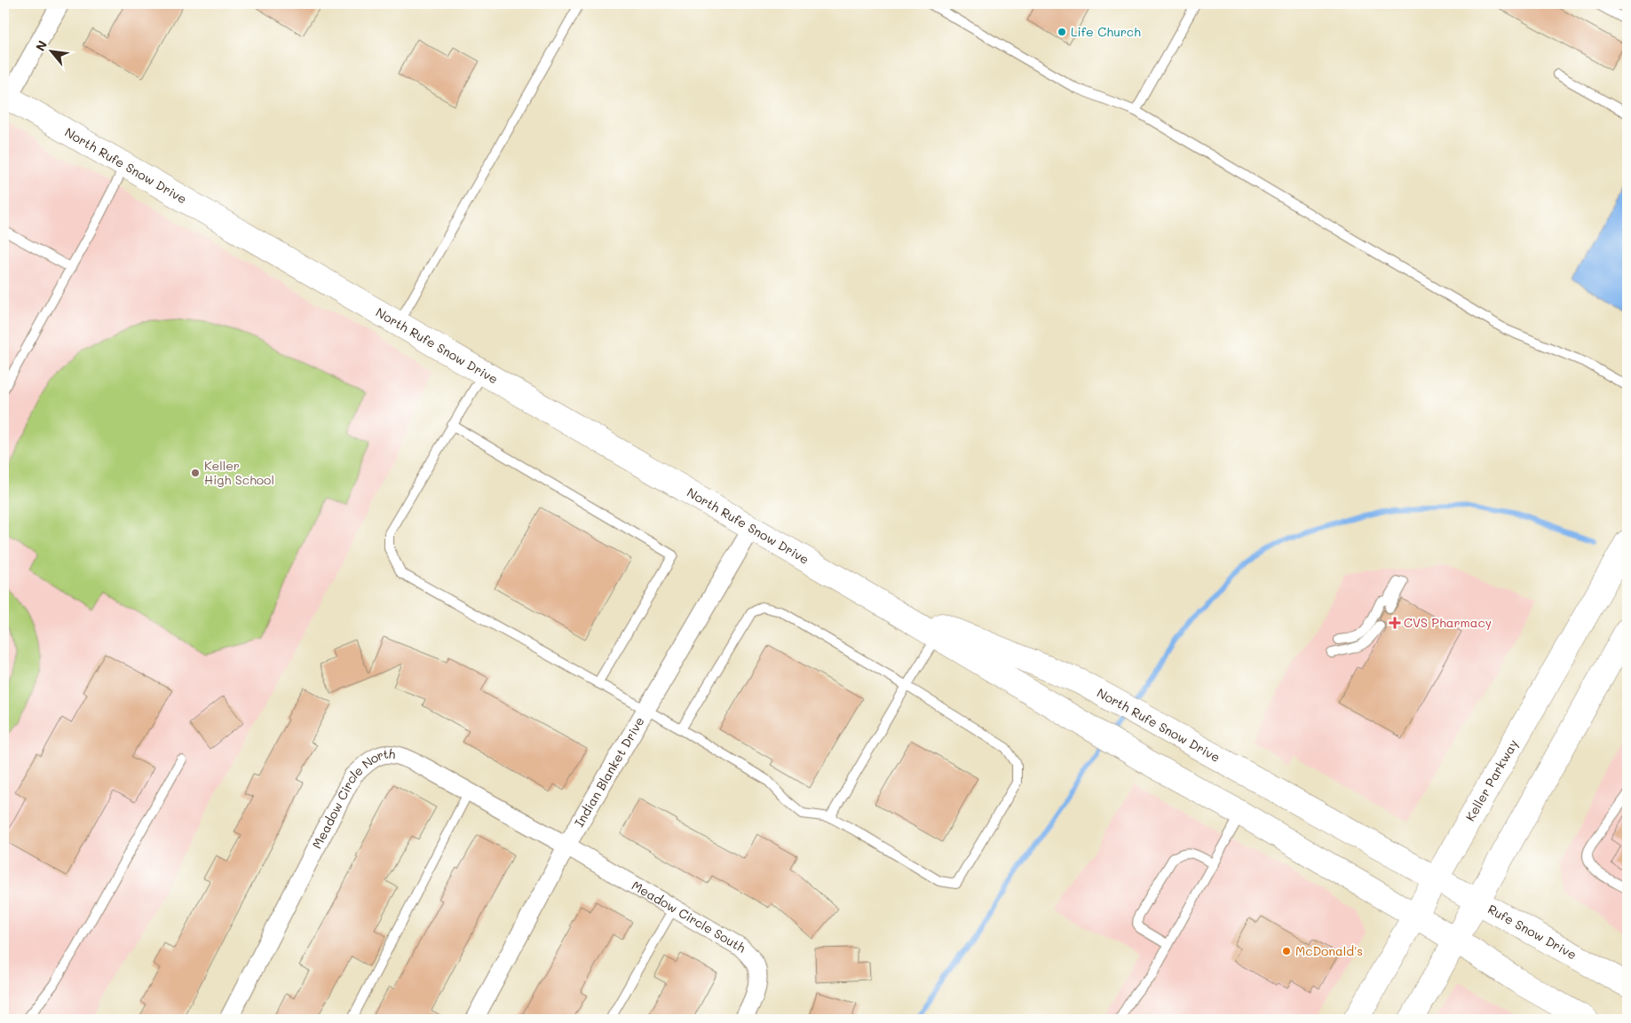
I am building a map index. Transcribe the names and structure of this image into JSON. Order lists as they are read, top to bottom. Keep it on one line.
{"streets":{"main road":["North Rufe Snow Drive","Keller Parkway","Rufe Snow Drive"],"street":["Indian Blanket Drive","Meadow Circle North","Meadow Circle South"]},"crossings":[["North Rufe Snow Drive","Indian Blanket Drive"],["North Rufe Snow Drive","Keller Parkway"],["North Rufe Snow Drive","Rufe Snow Drive"],["Indian Blanket Drive","Meadow Circle North"],["Indian Blanket Drive","Meadow Circle South"],["Keller Parkway","Rufe Snow Drive"],["Meadow Circle North","Meadow Circle South"]],"places":{"other":["Life Church","Keller High School","McDonald's"],"health":["CVS Pharmacy"]},"north":"top left"}
